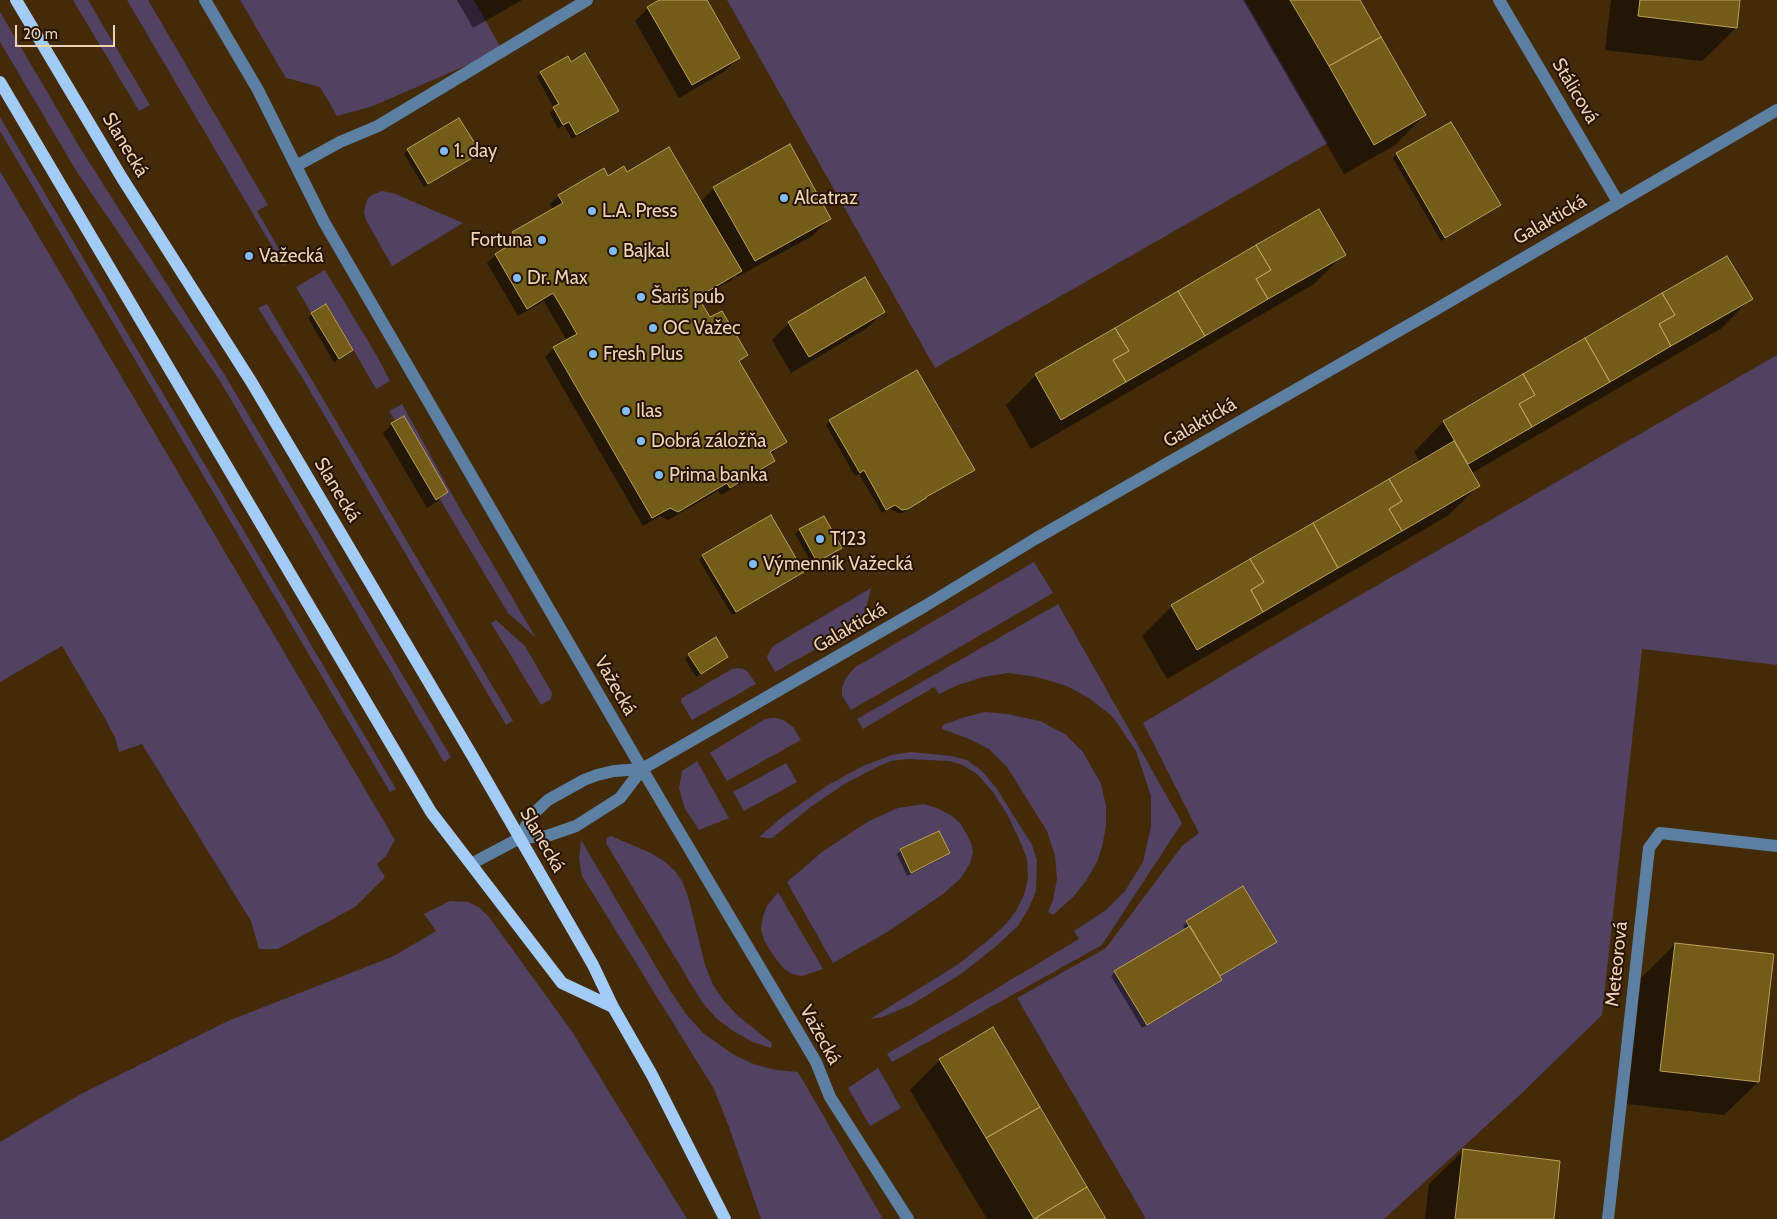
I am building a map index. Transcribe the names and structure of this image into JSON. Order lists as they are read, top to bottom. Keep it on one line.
{"streets":{"main road":["Slanecká"],"street":["Stálicová","Galaktická","Važecká","Meteorová"]},"crossings":[["Stálicová","Galaktická"],["Slanecká","Galaktická"],["Galaktická","Važecká"]],"places":["1. day","Alcatraz","L.A. Press","Fortuna","Bajkal","Važecká","Dr. Max","Šariš pub","OC Važec","Fresh Plus","Ilas","Dobrá záložňa","Prima banka","T123","Výmenník Važecká"],"scale_bar":"20 m"}
